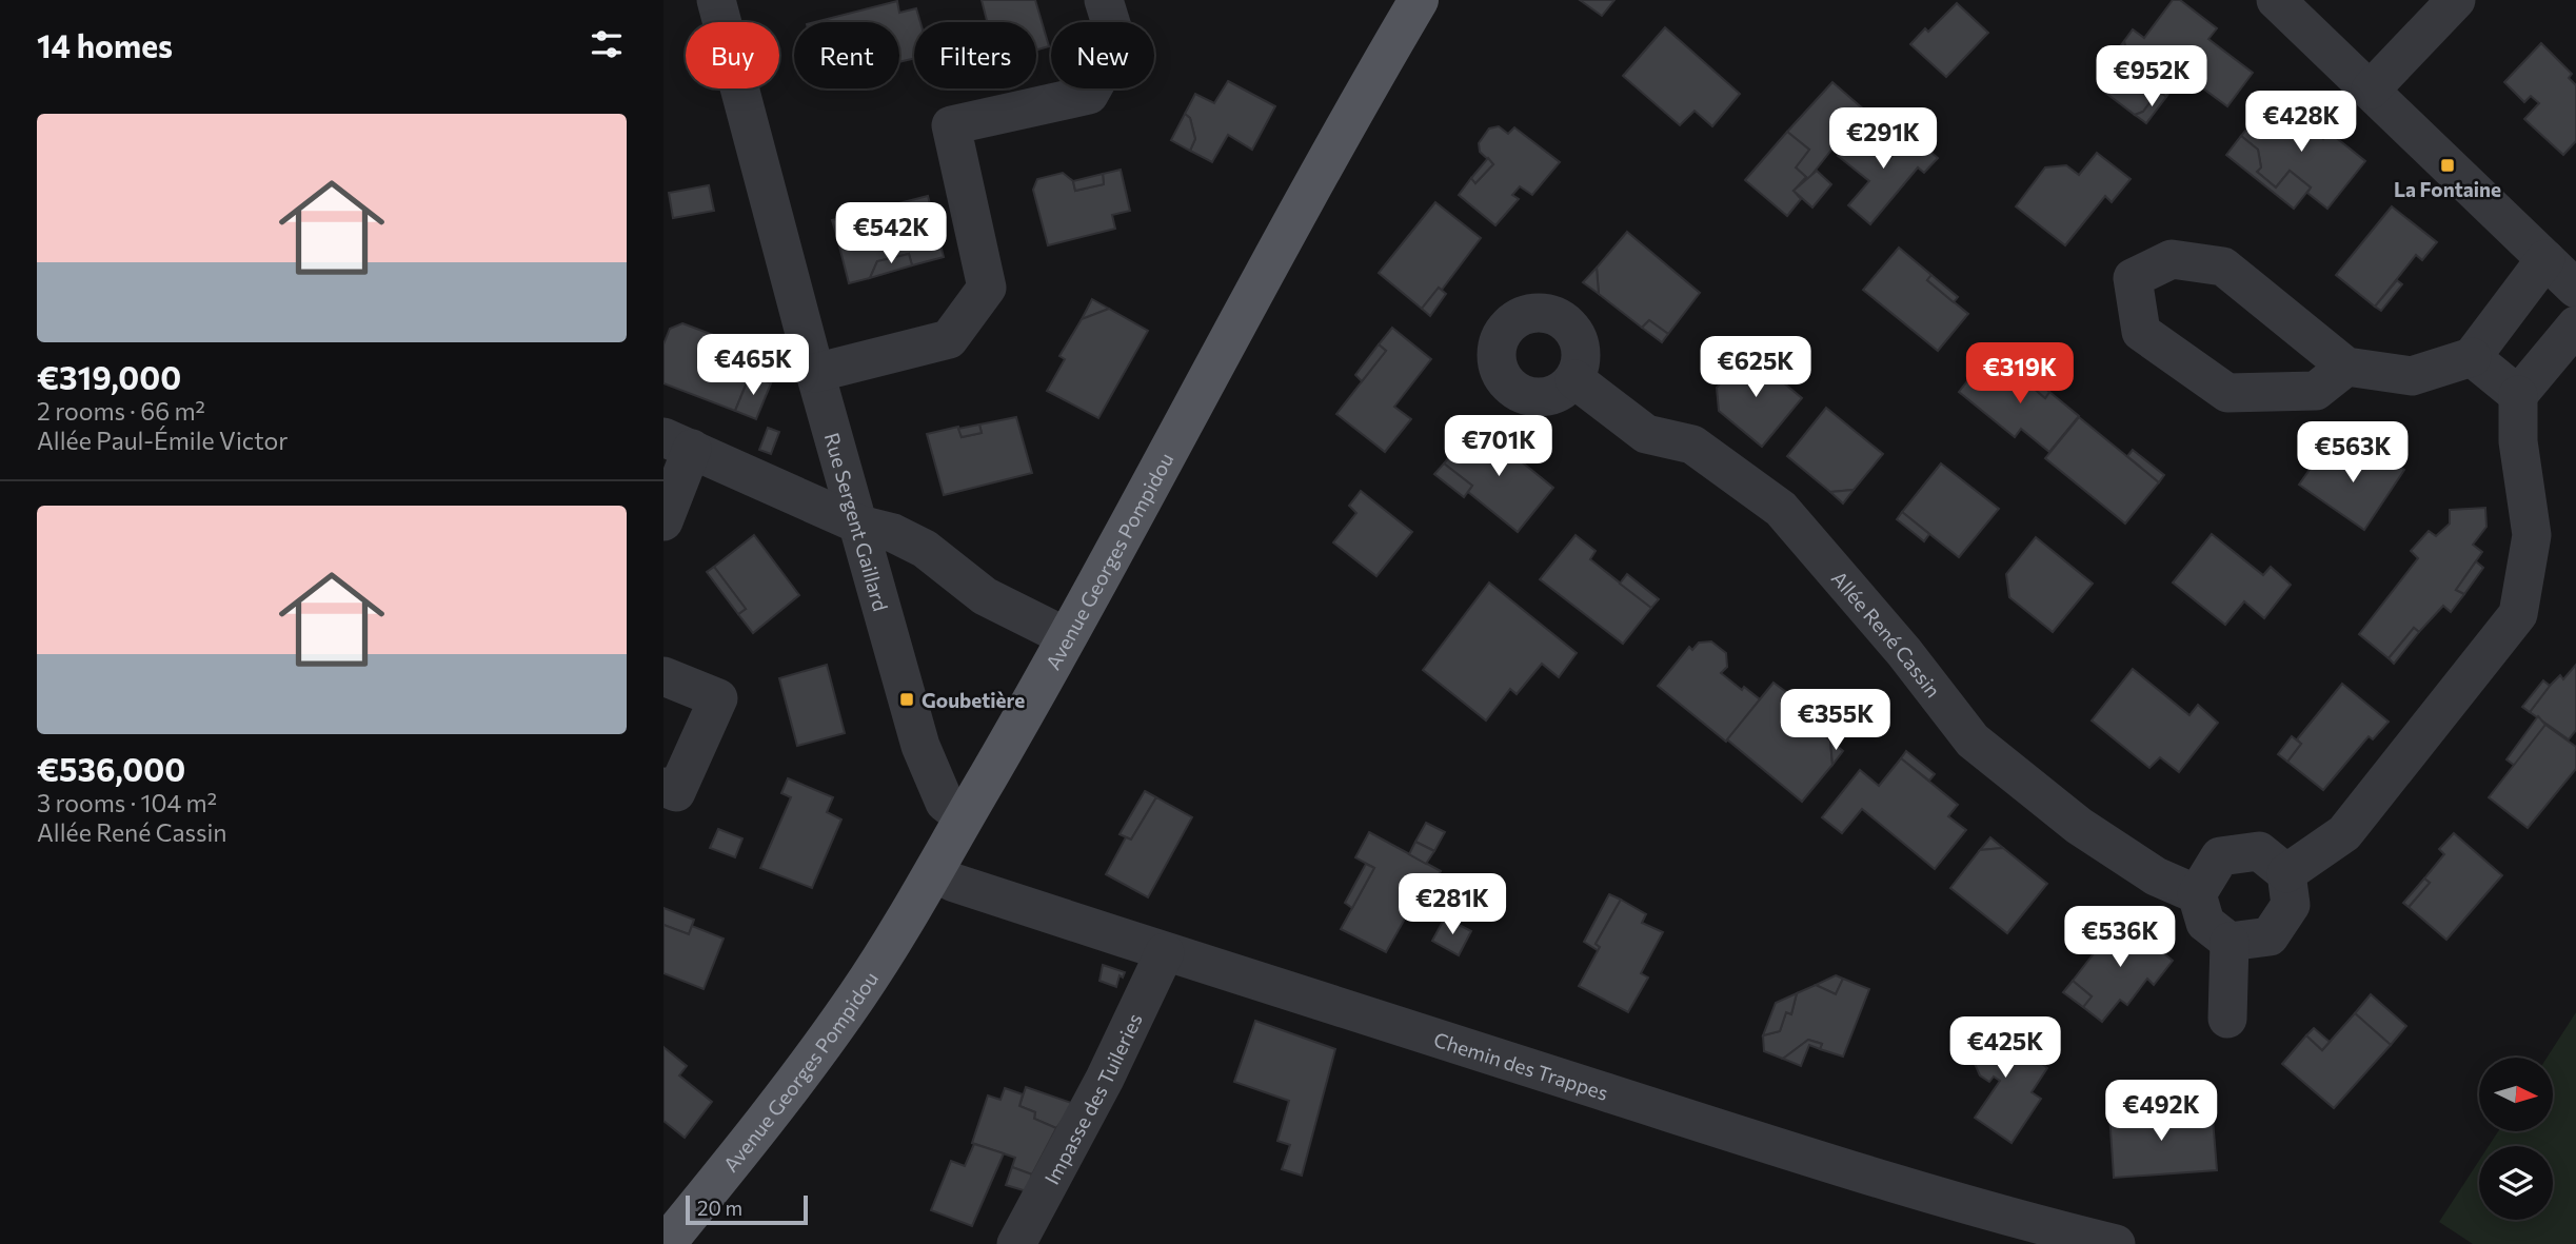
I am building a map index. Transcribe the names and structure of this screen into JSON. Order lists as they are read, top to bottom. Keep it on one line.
{"streets":{"main road":["Avenue Georges Pompidou"],"street":["Rue Sergent Gaillard","Allée René Cassin","Chemin des Trappes","Impasse des Tuileries"]},"crossings":[["Rue Sergent Gaillard","Avenue Georges Pompidou"],["Avenue Georges Pompidou","Chemin des Trappes"],["Chemin des Trappes","Impasse des Tuileries"]],"places":{"transit":["La Fontaine","Goubetière"]},"scale_bar":"20 m","north":"right","page":{"heading":"14 homes","chip":["Buy","Rent","Filters","New"],"price":["€952K","€428K","€291K","€542K","€465K","€625K","€319K","€701K","€563K","€355K","€281K","€536K","€425K","€492K"],"list":[{"name":"€319,000","note":"2 rooms · 66 m² · Allée Paul-Émile Victor"},{"name":"€536,000","note":"3 rooms · 104 m² · Allée René Cassin"}],"scale":"20 m"}}
